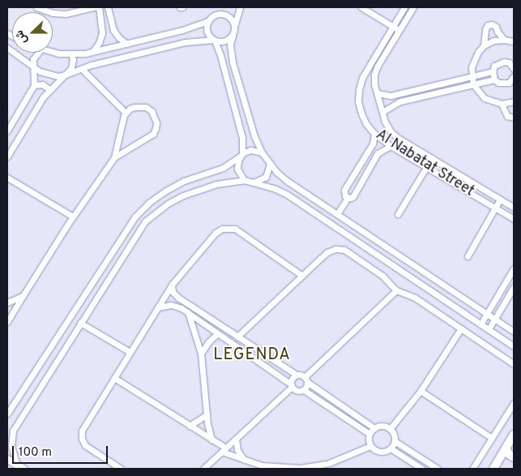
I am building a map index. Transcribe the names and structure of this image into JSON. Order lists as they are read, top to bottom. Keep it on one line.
{"streets":{"street":["Al Nabatat Street"]},"districts":["LEGENDA"],"scale_bar":"100 m","north":"left"}
